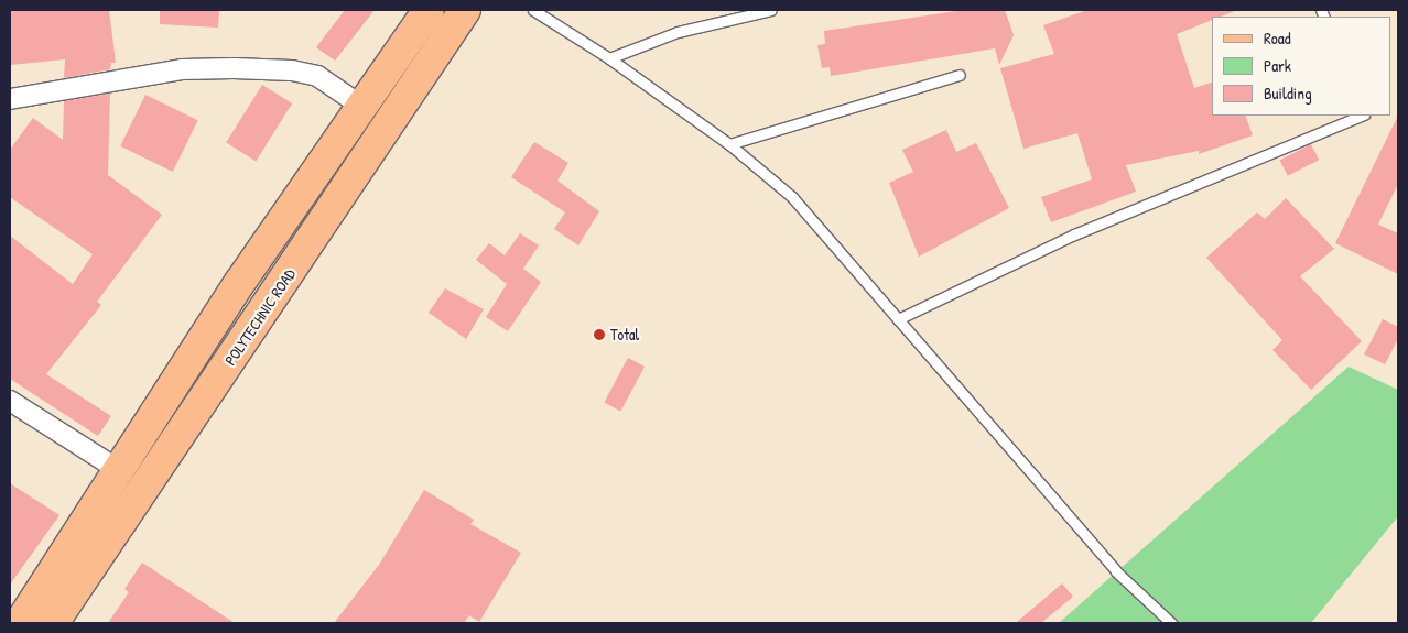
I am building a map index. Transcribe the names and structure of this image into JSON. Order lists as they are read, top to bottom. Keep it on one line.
{"streets":{"main road":["POLYTECHNIC ROAD"]},"places":["Total"],"legend":["Road","Park","Building"]}
